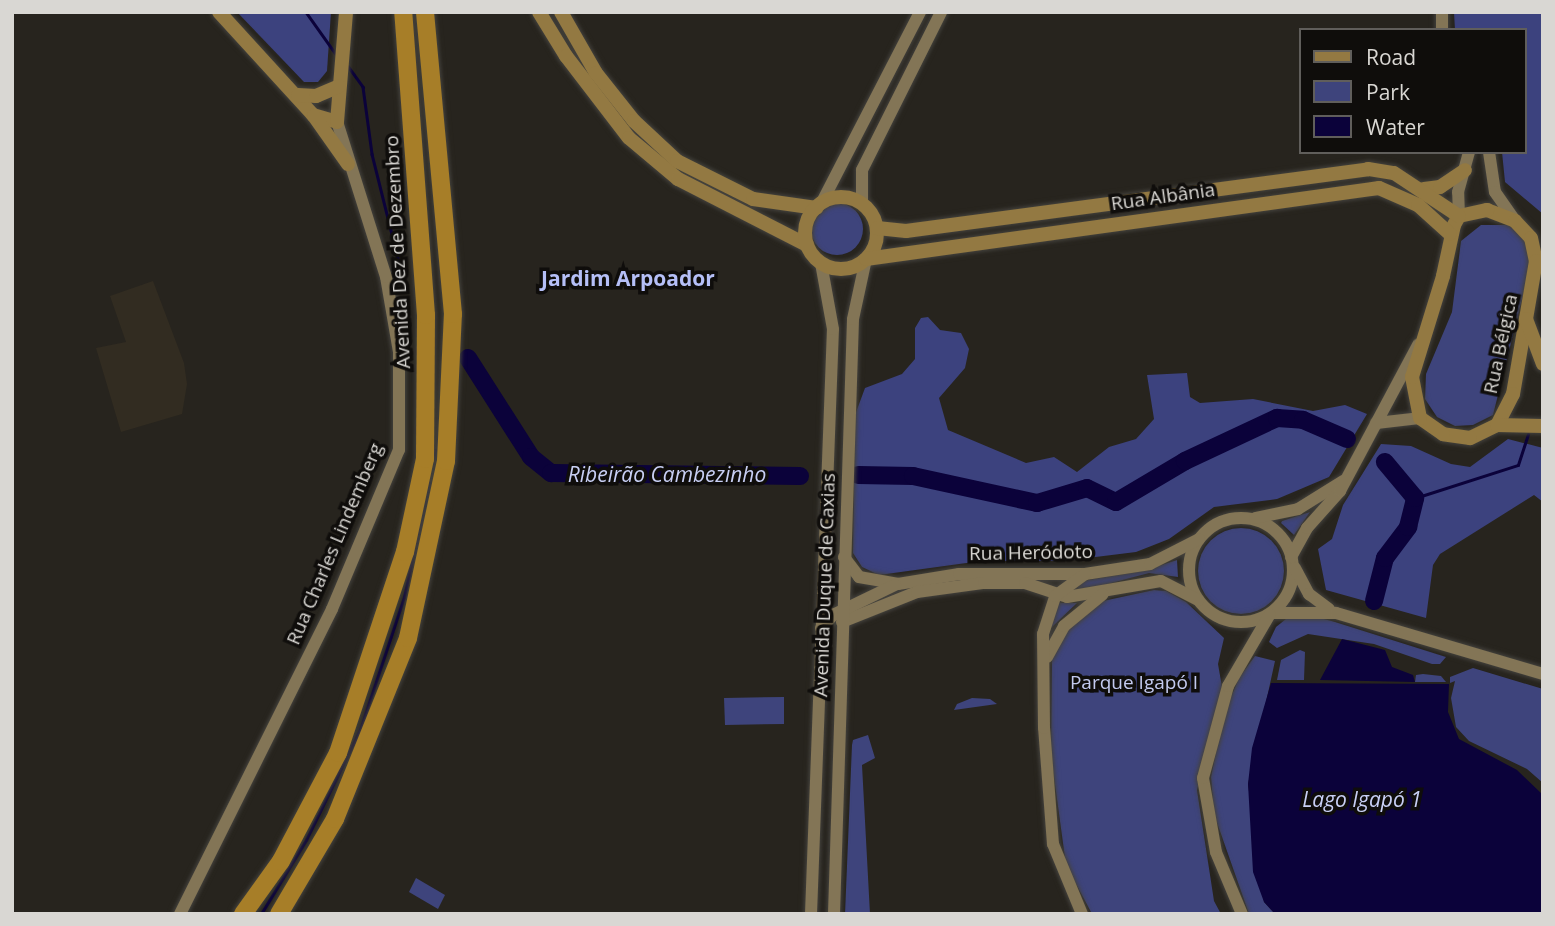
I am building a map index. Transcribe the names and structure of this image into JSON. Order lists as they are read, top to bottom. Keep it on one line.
{"streets":{"highway":["Avenida Dez de Dezembro"],"main road":["Rua Albânia","Rua Bélgica","Rua Charles Lindemberg","Rua Heródoto","Avenida Duque de Caxias"]},"crossings":[["Rua Albânia","Avenida Duque de Caxias"],["Rua Heródoto","Avenida Duque de Caxias"]],"districts":["Jardim Arpoador"],"water":["Ribeirão Cambezinho","Lago Igapó 1"],"parks":["Parque Igapó I"],"legend":["Road","Park","Water"]}
